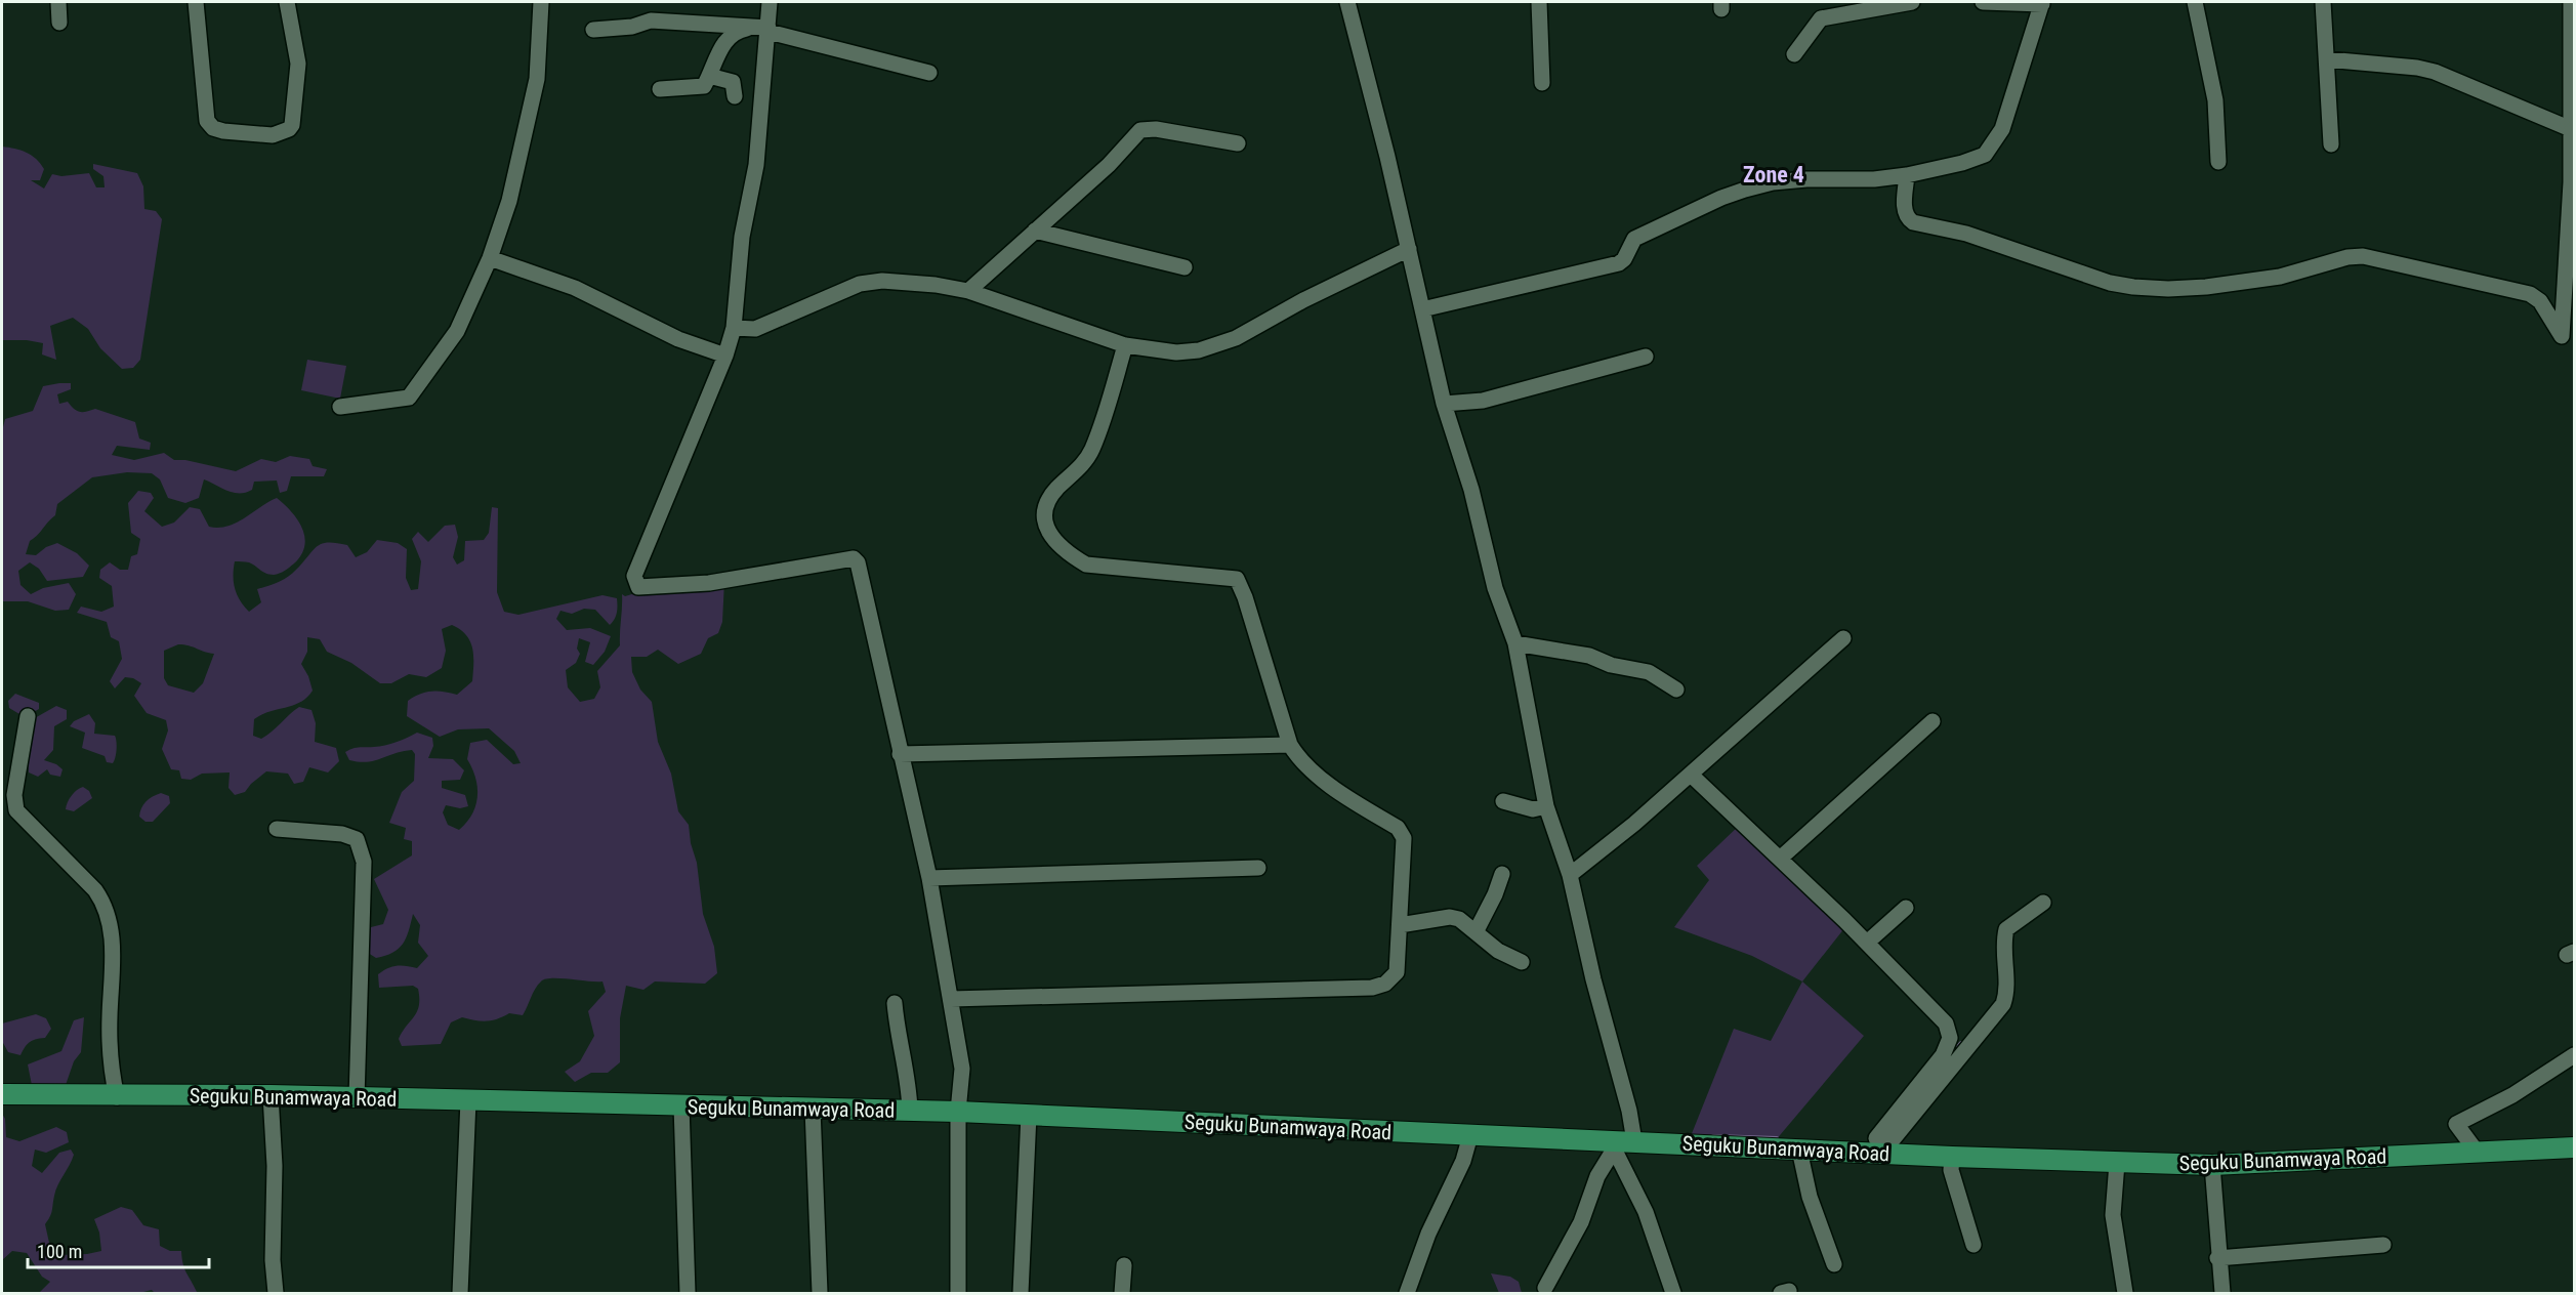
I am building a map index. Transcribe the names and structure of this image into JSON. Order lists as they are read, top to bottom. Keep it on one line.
{"streets":{"main road":["Seguku Bunamwaya Road"]},"districts":["Zone 4"],"scale_bar":"100 m"}
